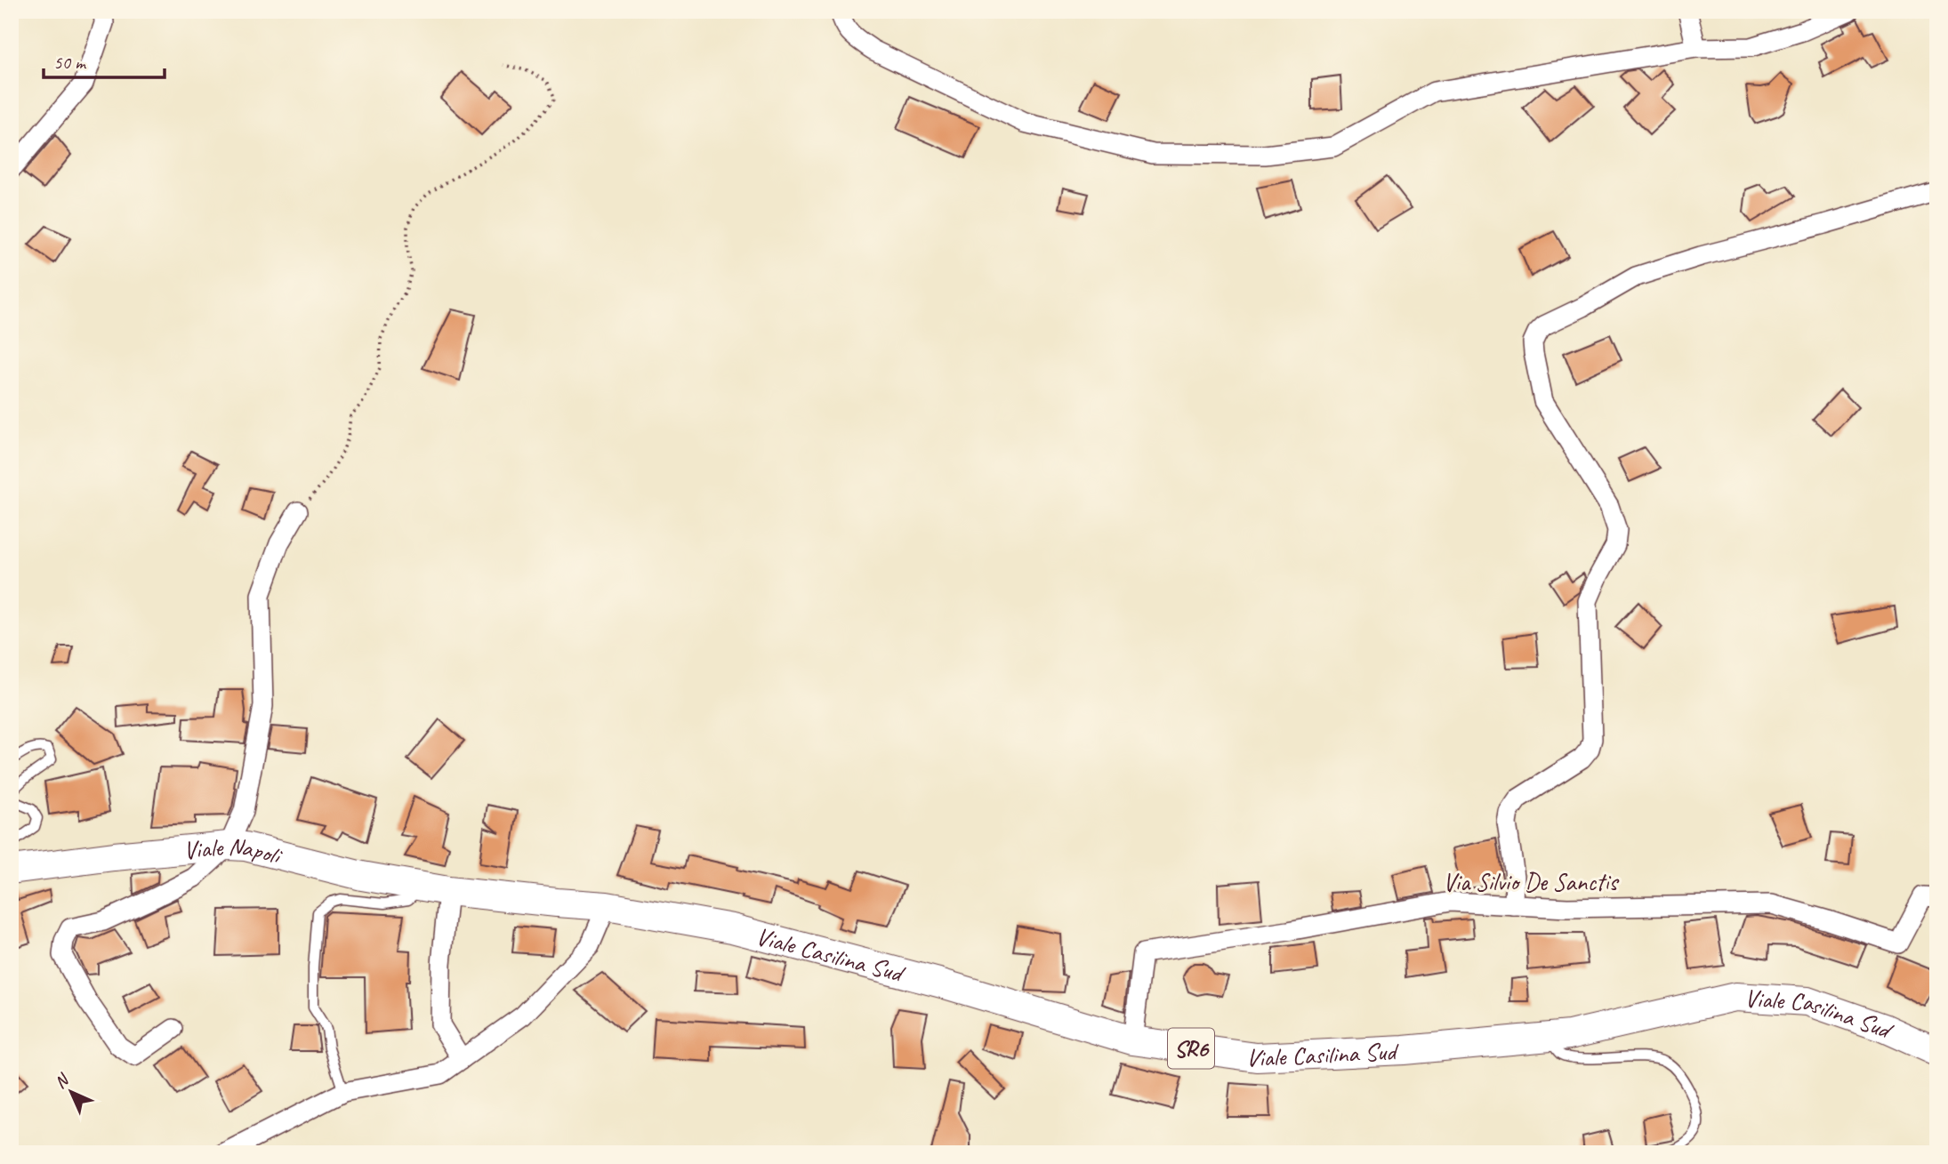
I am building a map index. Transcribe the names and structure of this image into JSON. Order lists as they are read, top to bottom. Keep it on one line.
{"streets":{"main road":["Viale Napoli","Viale Casilina Sud","SR6"],"street":["Via Silvio De Sanctis"]},"crossings":[["Viale Napoli","Viale Casilina Sud"],["Via Silvio De Sanctis","Viale Casilina Sud"]],"scale_bar":"50 m","north":"top left"}
